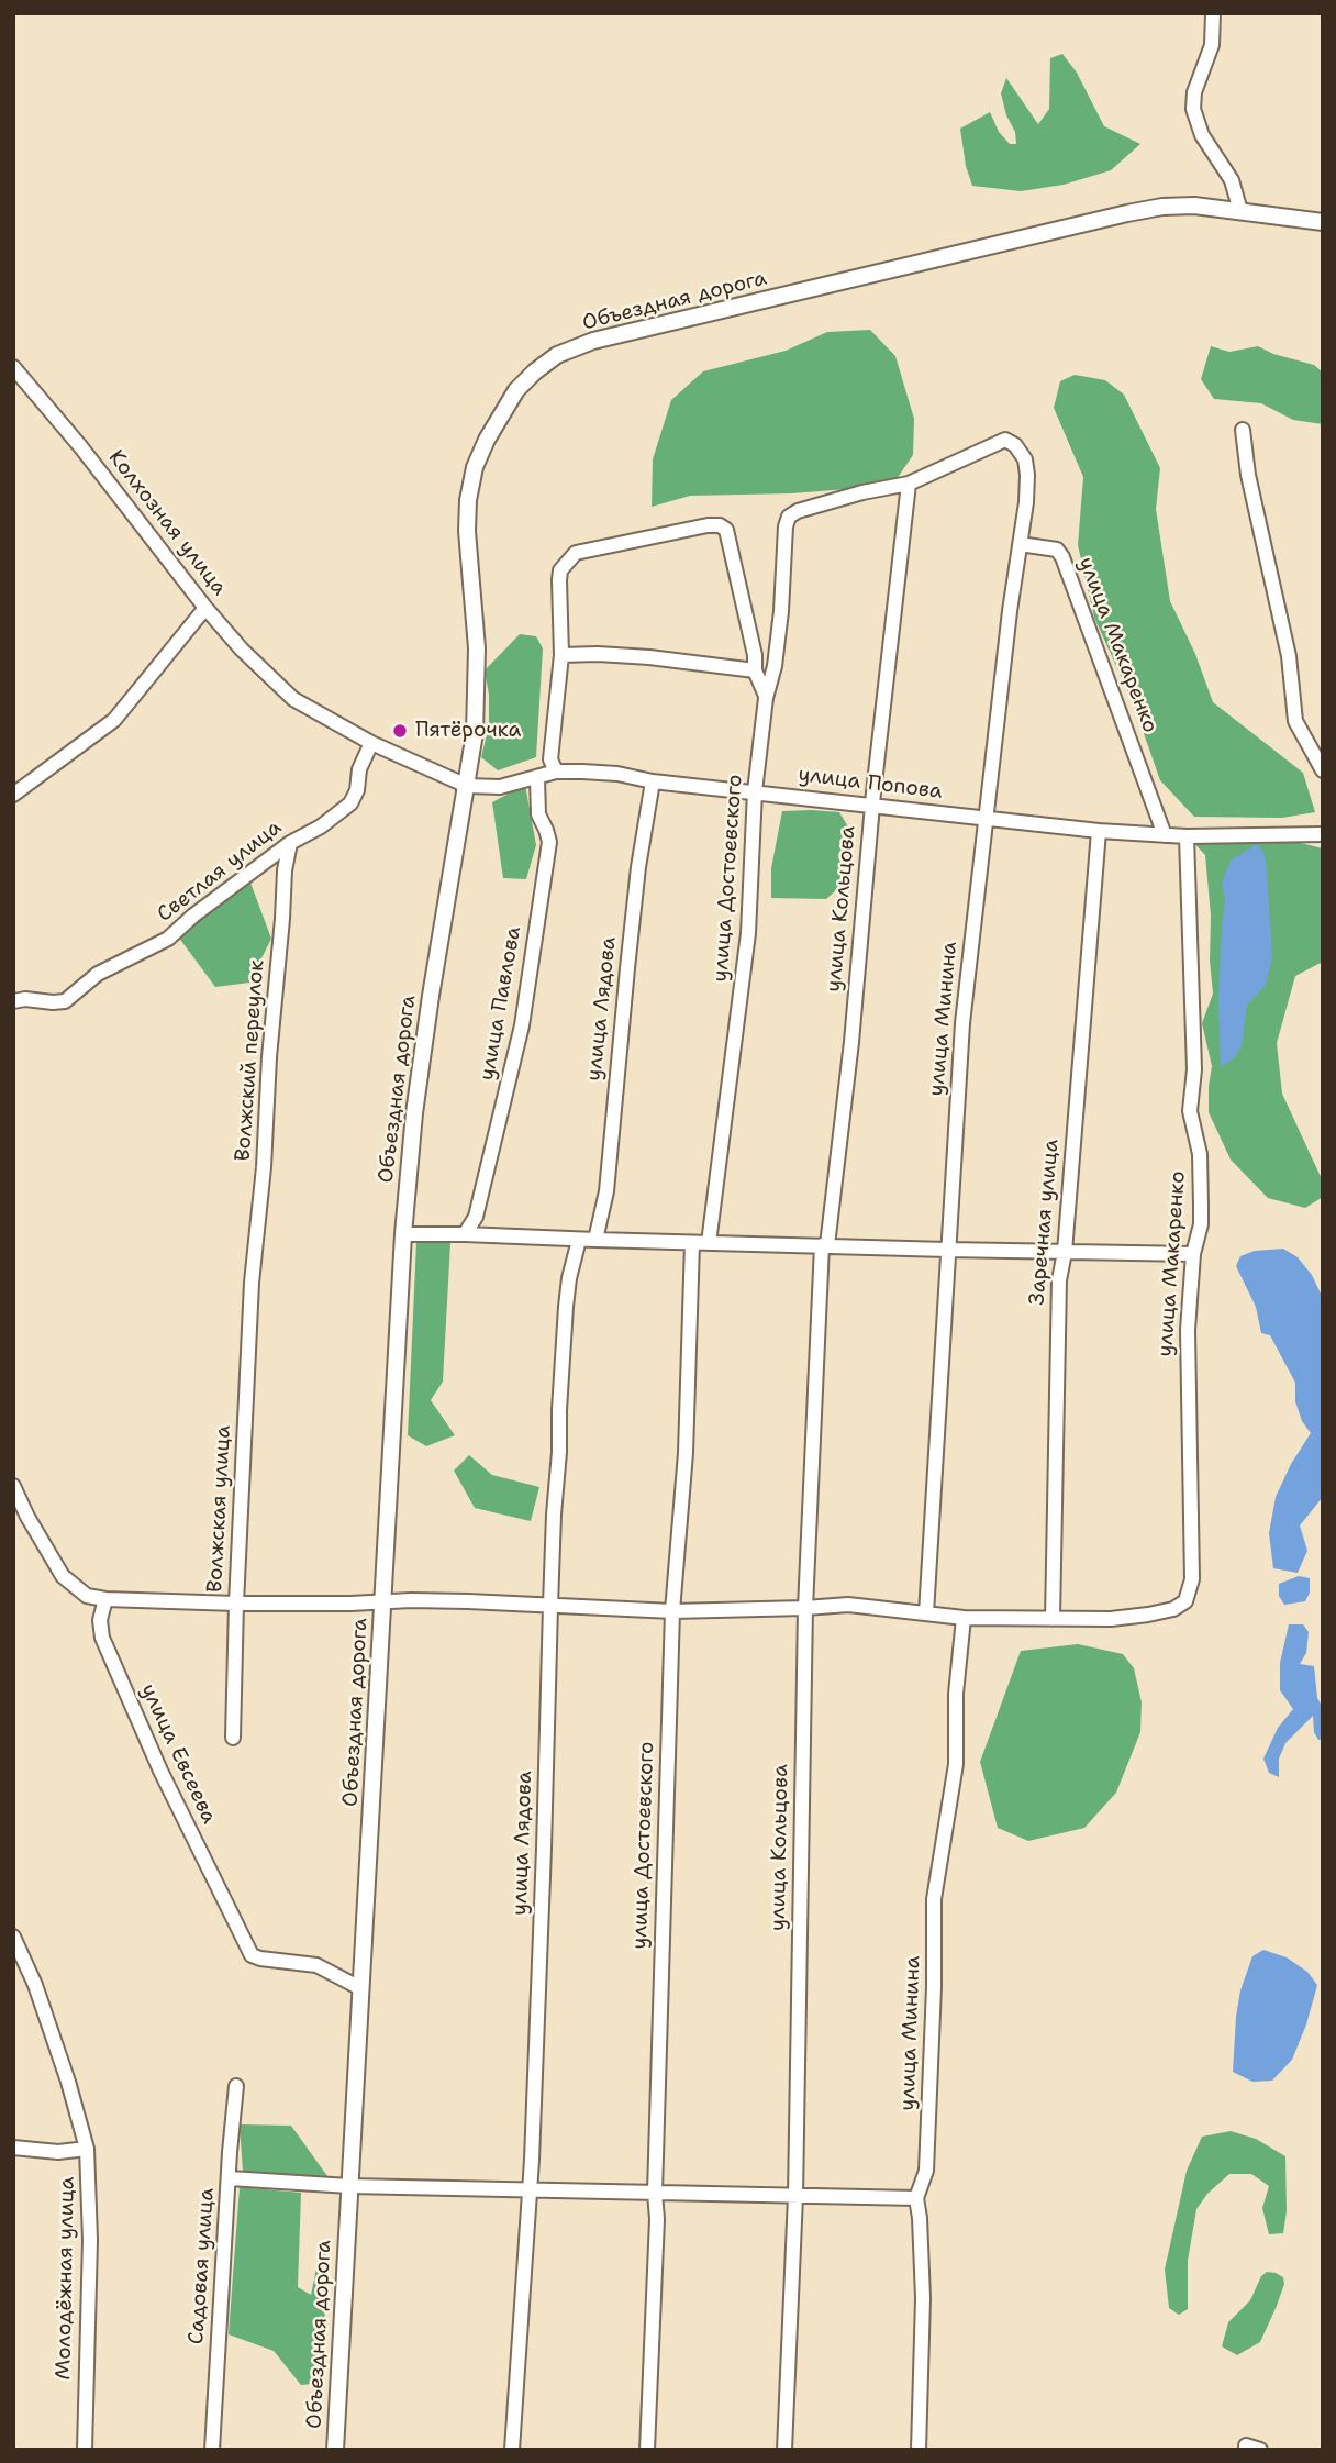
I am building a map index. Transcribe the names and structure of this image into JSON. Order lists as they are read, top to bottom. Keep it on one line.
{"streets":{"main road":["Объездная дорога"],"street":["Колхозная улица","улица Макаренко","улица Попова","Светлая улица","улица Достоевского","улица Кольцова","улица Павлова","улица Лядова","улица Минина","Волжский переулок","Заречная улица","Волжская улица","улица Евсеева","Садовая улица","Молодёжная улица"]},"crossings":[["Объездная дорога","Колхозная улица"],["Объездная дорога","улица Попова"],["Объездная дорога","улица Евсеева"],["Колхозная улица","улица Попова"],["Колхозная улица","Светлая улица"],["улица Макаренко","улица Попова"],["улица Макаренко","улица Минина"],["улица Макаренко","Заречная улица"],["улица Попова","улица Достоевского"],["улица Попова","улица Кольцова"],["улица Попова","улица Павлова"],["улица Попова","улица Лядова"],["улица Попова","улица Минина"],["улица Попова","Заречная улица"],["Светлая улица","Волжский переулок"],["улица Достоевского","улица Кольцова"],["улица Достоевского","улица Минина"],["улица Кольцова","улица Минина"],["Волжский переулок","Волжская улица"]],"places":["Пятёрочка"]}
